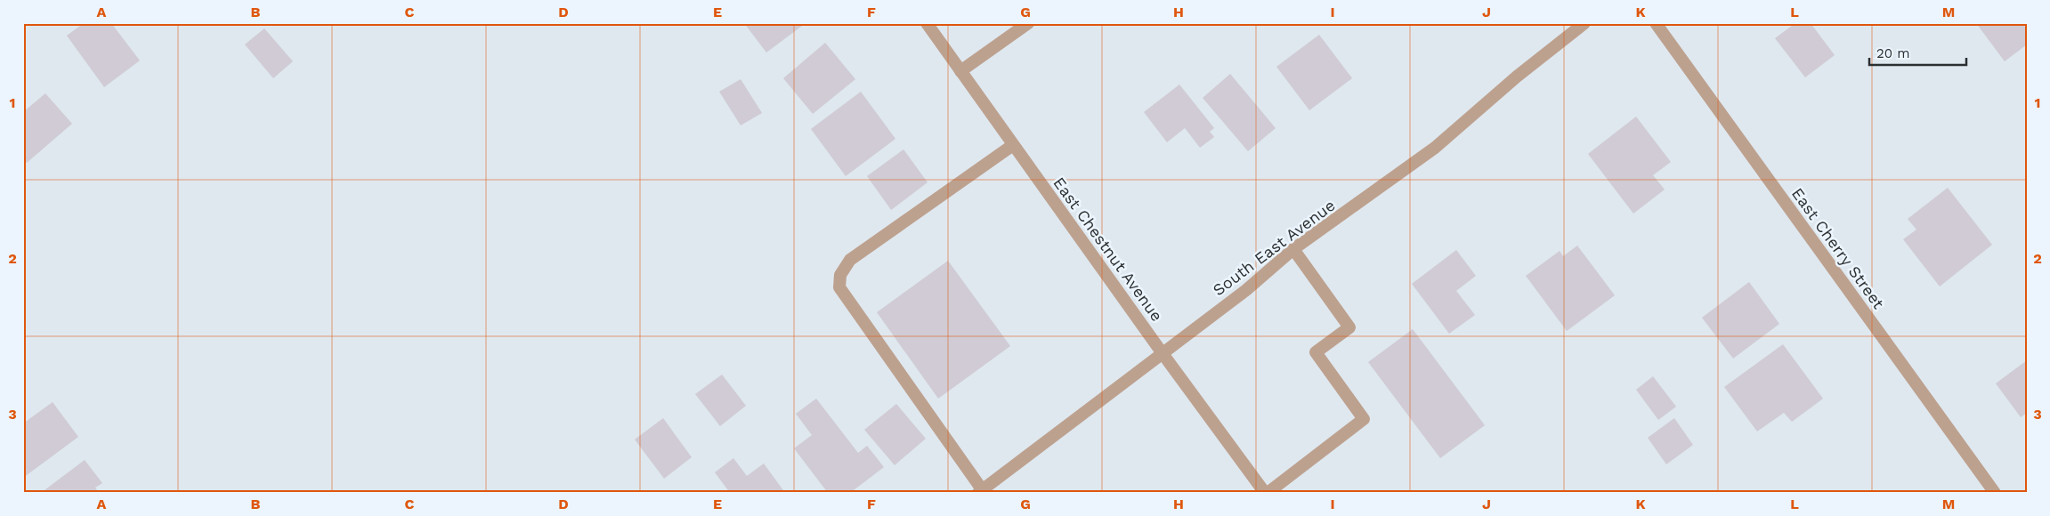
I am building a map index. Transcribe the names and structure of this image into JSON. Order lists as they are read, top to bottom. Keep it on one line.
{"streets":{"street":["South East Avenue","East Cherry Street","East Chestnut Avenue"]},"crossings":[["South East Avenue","East Chestnut Avenue"]],"scale_bar":"20 m","grid":{"columns":["A","B","C","D","E","F","G","H","I","J","K","L","M"],"rows":["1","2","3"]}}
